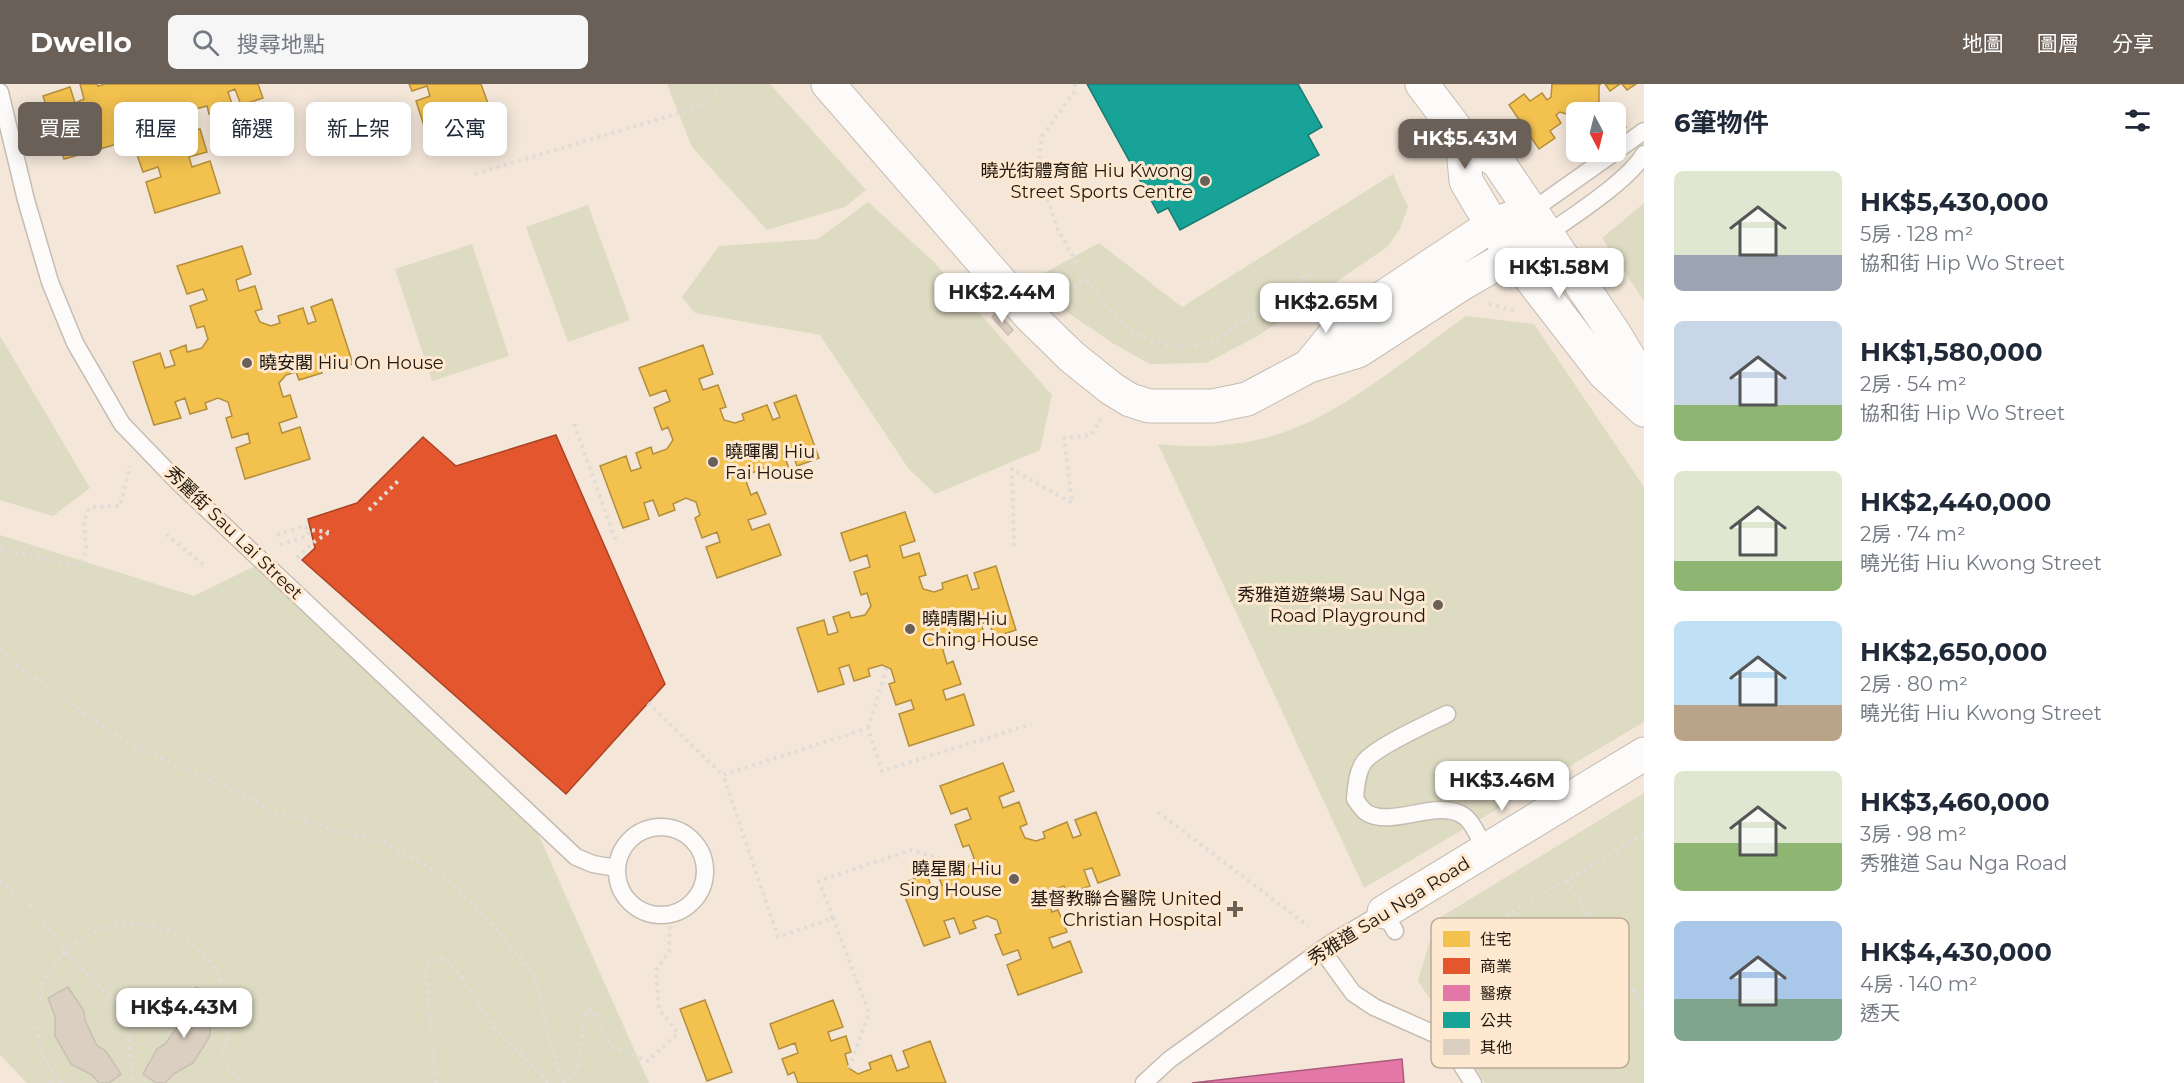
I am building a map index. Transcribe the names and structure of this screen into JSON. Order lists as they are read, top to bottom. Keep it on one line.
{"streets":{"main road":["秀雅道 Sau Nga Road"],"lane":["秀麗街 Sau Lai Street"]},"places":{"other":["曉光街體育館 Hiu Kwong Street Sports Centre","曉安閣 Hiu On House","曉暉閣 Hiu Fai House","秀雅道遊樂場 Sau Nga Road Playground","曉晴閣Hiu Ching House","曉星閣 Hiu Sing House"],"health":["基督教聯合醫院 United Christian Hospital"]},"legend":["住宅","商業","醫療","公共","其他"],"north":"bottom","page":{"header":"Dwello","search":"搜尋地點","nav":["地圖","圖層","分享"],"heading":"6筆物件","chip":["買屋","租屋","篩選","新上架","公寓"],"price":["HK$5.43M","HK$1.58M","HK$2.44M","HK$2.65M","HK$3.46M","HK$4.43M"],"list":[{"name":"HK$5,430,000","note":"5房 · 128 m² · 協和街 Hip Wo Street"},{"name":"HK$1,580,000","note":"2房 · 54 m² · 協和街 Hip Wo Street"},{"name":"HK$2,440,000","note":"2房 · 74 m² · 曉光街 Hiu Kwong Street"},{"name":"HK$2,650,000","note":"2房 · 80 m² · 曉光街 Hiu Kwong Street"},{"name":"HK$3,460,000","note":"3房 · 98 m² · 秀雅道 Sau Nga Road"},{"name":"HK$4,430,000","note":"4房 · 140 m² · 透天"}]}}
